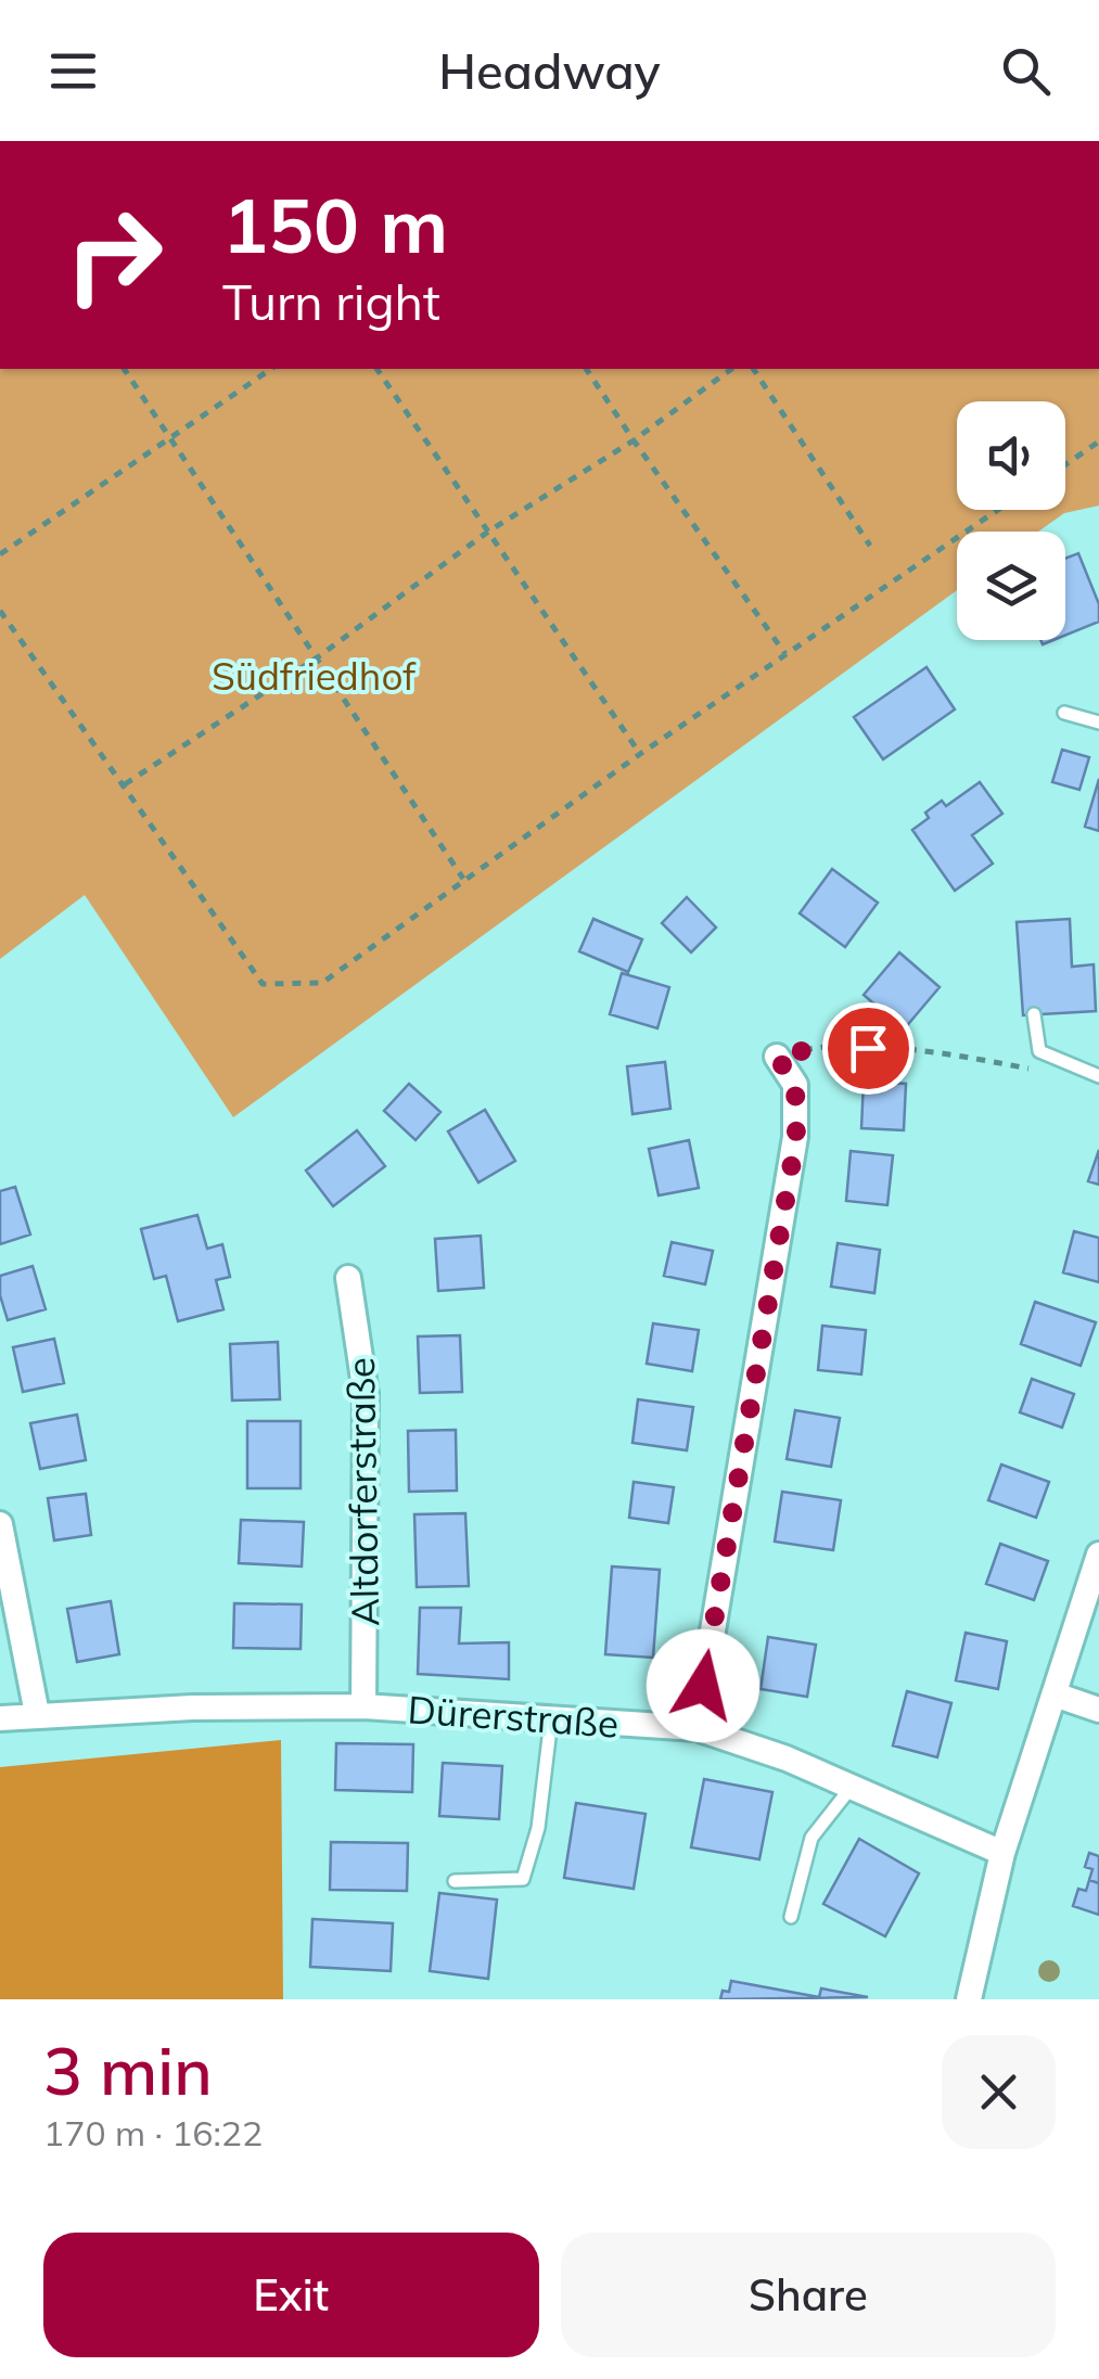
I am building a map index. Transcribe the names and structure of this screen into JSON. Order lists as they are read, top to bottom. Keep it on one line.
{"streets":{"street":["Altdorferstraße","Dürerstraße"]},"crossings":[["Altdorferstraße","Dürerstraße"]],"parks":["Südfriedhof"],"page":{"header":"Headway","turn":["150 m","Turn right"],"heading":["3 min","170 m · 16:22"],"buttons":["Exit","Share"]}}
